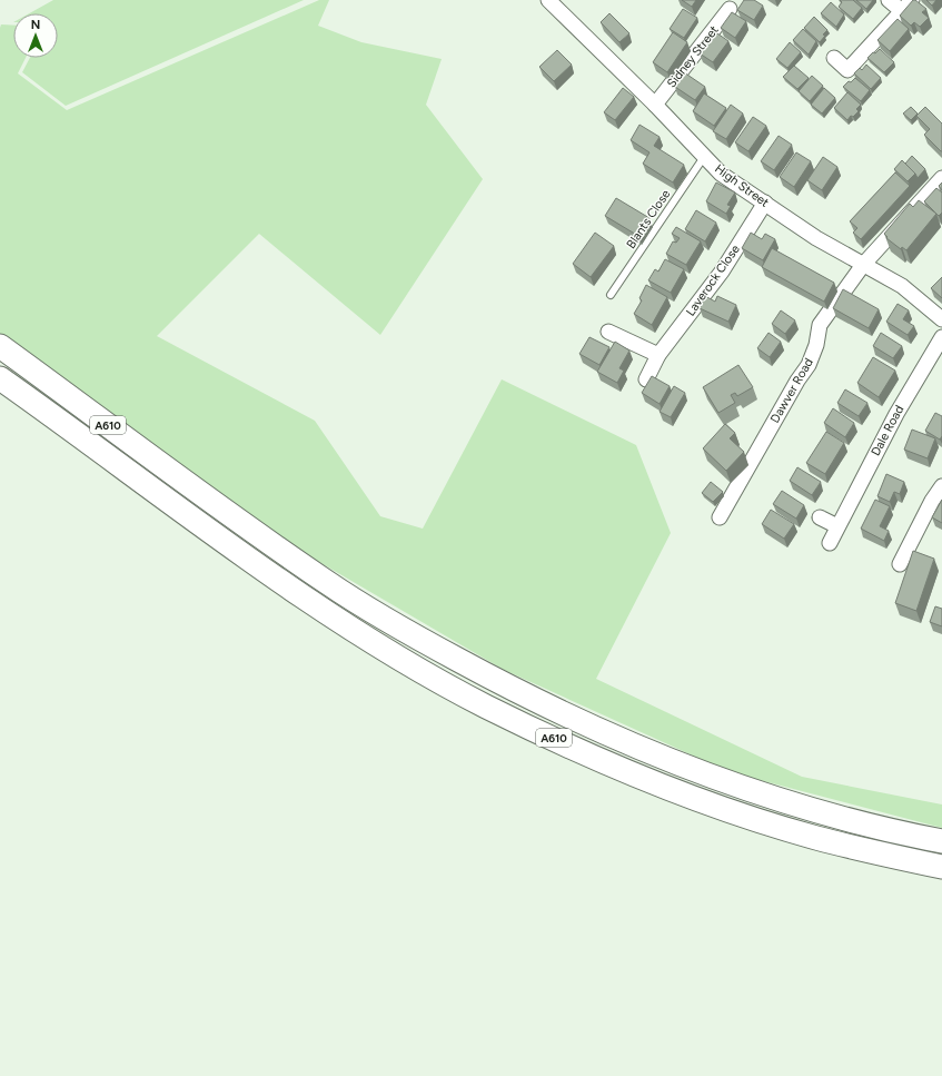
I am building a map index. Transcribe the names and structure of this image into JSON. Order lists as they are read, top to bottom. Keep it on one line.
{"streets":{"highway":["A610"],"street":["Sidney Street","High Street","Laverock Close","Dawver Road","Dale Road"],"lane":["Blants Close"]},"crossings":[["Sidney Street","High Street"],["High Street","Blants Close"],["High Street","Laverock Close"],["High Street","Dawver Road"]],"north":"top"}
